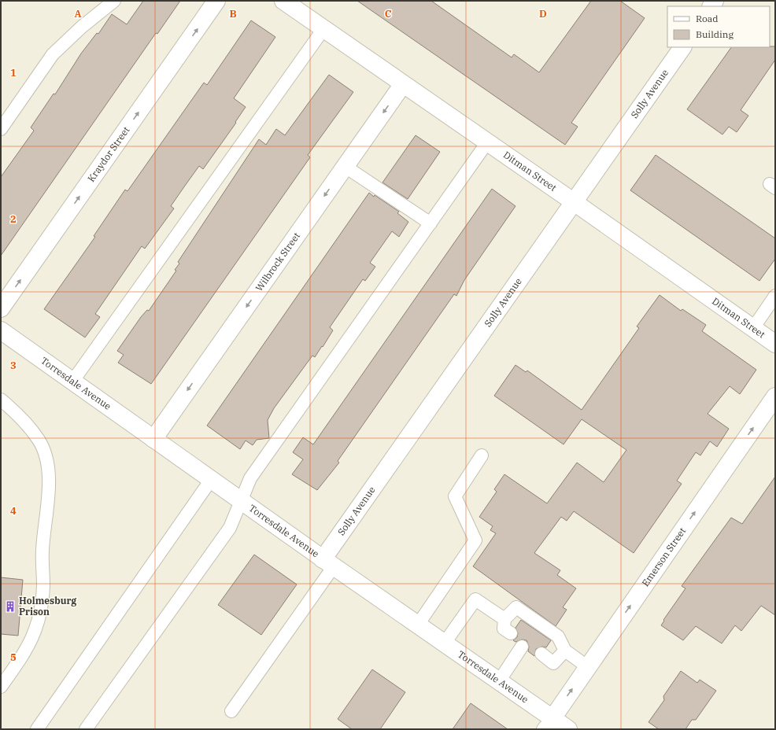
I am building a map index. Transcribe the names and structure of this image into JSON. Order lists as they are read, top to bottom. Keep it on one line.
{"streets":{"street":["Solly Avenue","Kraydor Street","Ditman Street","Wilbrock Street","Torresdale Avenue","Emerson Street"]},"crossings":[["Solly Avenue","Ditman Street"],["Solly Avenue","Torresdale Avenue"],["Ditman Street","Wilbrock Street"],["Wilbrock Street","Torresdale Avenue"],["Torresdale Avenue","Emerson Street"]],"one_way":["Kraydor Street","Wilbrock Street","Emerson Street"],"places":{"building":["Holmesburg Prison"]},"legend":["Road","Building"],"grid":{"columns":["A","B","C","D"],"rows":["1","2","3","4","5"]}}
